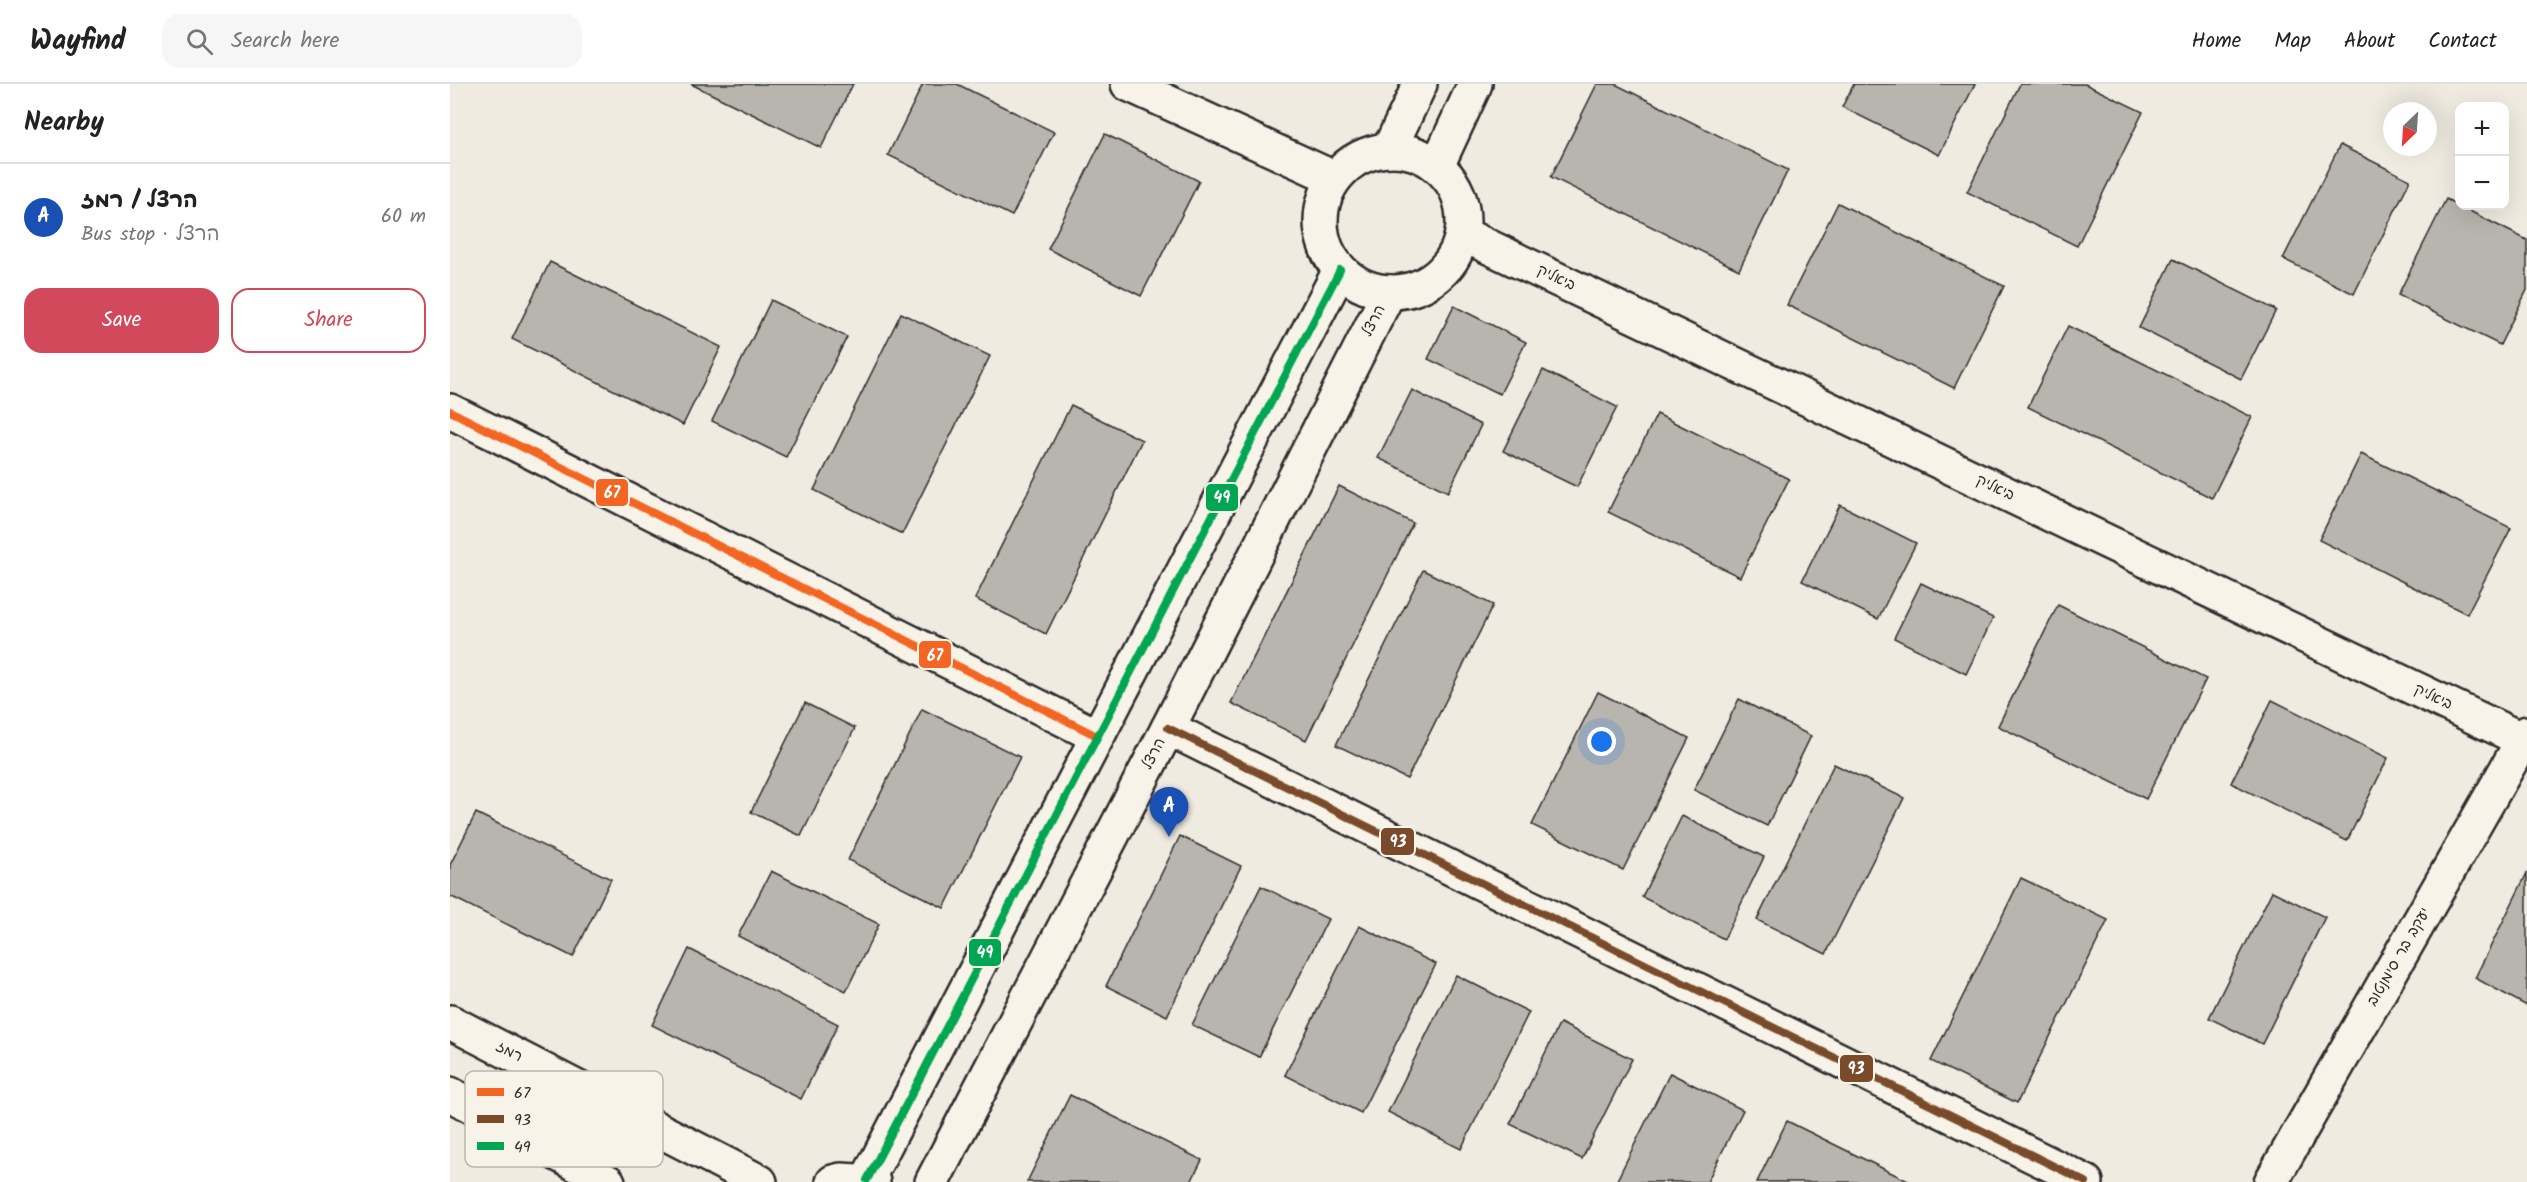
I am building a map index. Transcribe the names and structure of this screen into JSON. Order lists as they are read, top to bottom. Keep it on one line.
{"streets":{"street":["ביאליק","הרצל","יעקב בר סימנטוב","רמז"]},"crossings":[["ביאליק","הרצל"],["ביאליק","יעקב בר סימנטוב"]],"lines":["transit line 49","transit line 67","transit line 93"],"legend":["67","93","49"],"north":"bottom left","page":{"header":"Wayfind","search":"Search here","nav":["Home","Map","About","Contact"],"heading":"Nearby","map_buttons":["+","−"],"list":[{"mark":"A","name":"הרצל / רמז","note":"Bus stop · הרצל","value":"60 m"}],"buttons":["Save","Share"],"pins":"A"}}
